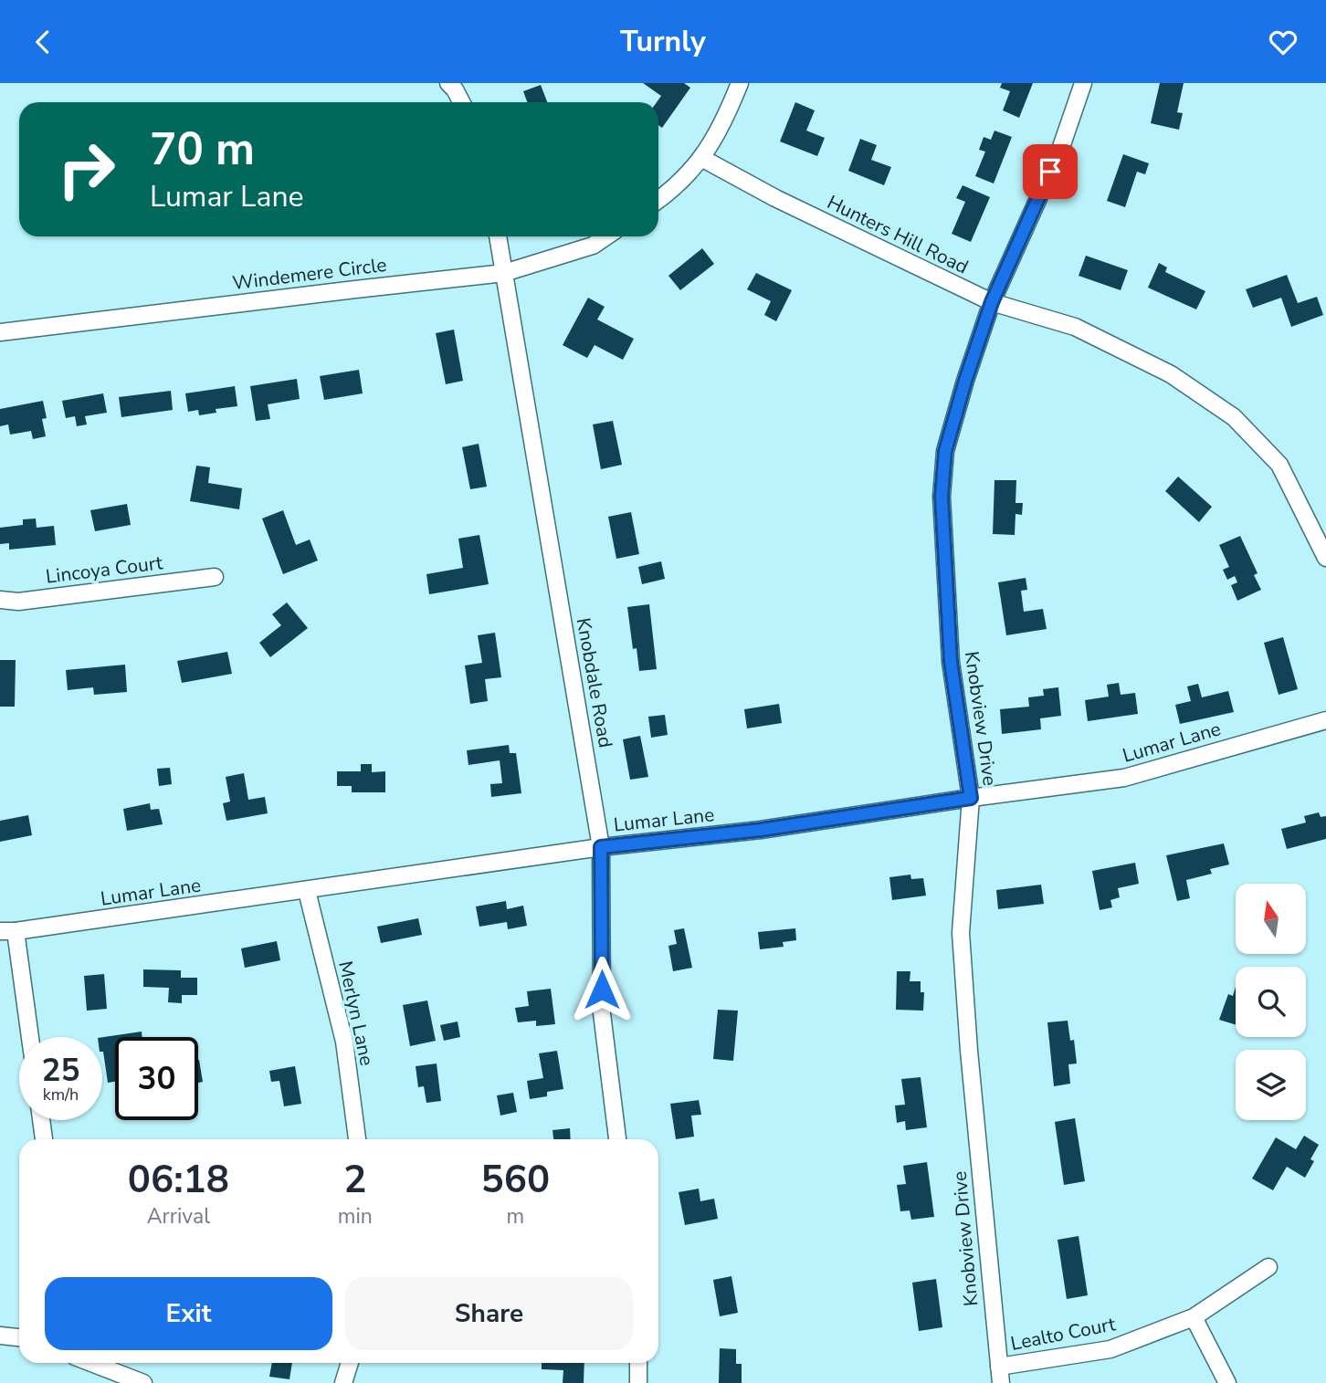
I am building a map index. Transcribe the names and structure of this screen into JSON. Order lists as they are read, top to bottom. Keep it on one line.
{"streets":{"street":["Hunters Hill Road","Windemere Circle","Lincoya Court","Knobdale Road","Knobview Drive","Lumar Lane","Merlyn Lane","Lealto Court"]},"crossings":[["Hunters Hill Road","Knobview Drive"],["Windemere Circle","Knobdale Road"],["Knobdale Road","Lumar Lane"],["Knobview Drive","Lumar Lane"],["Knobview Drive","Lealto Court"],["Lumar Lane","Merlyn Lane"]],"north":"top","page":{"header":"Turnly","turn":["70 m","Lumar Lane"],"speed":"25 km/h","limit":"30","eta":["06:18","Arrival","2","min","560","m"],"buttons":["Exit","Share"]}}
